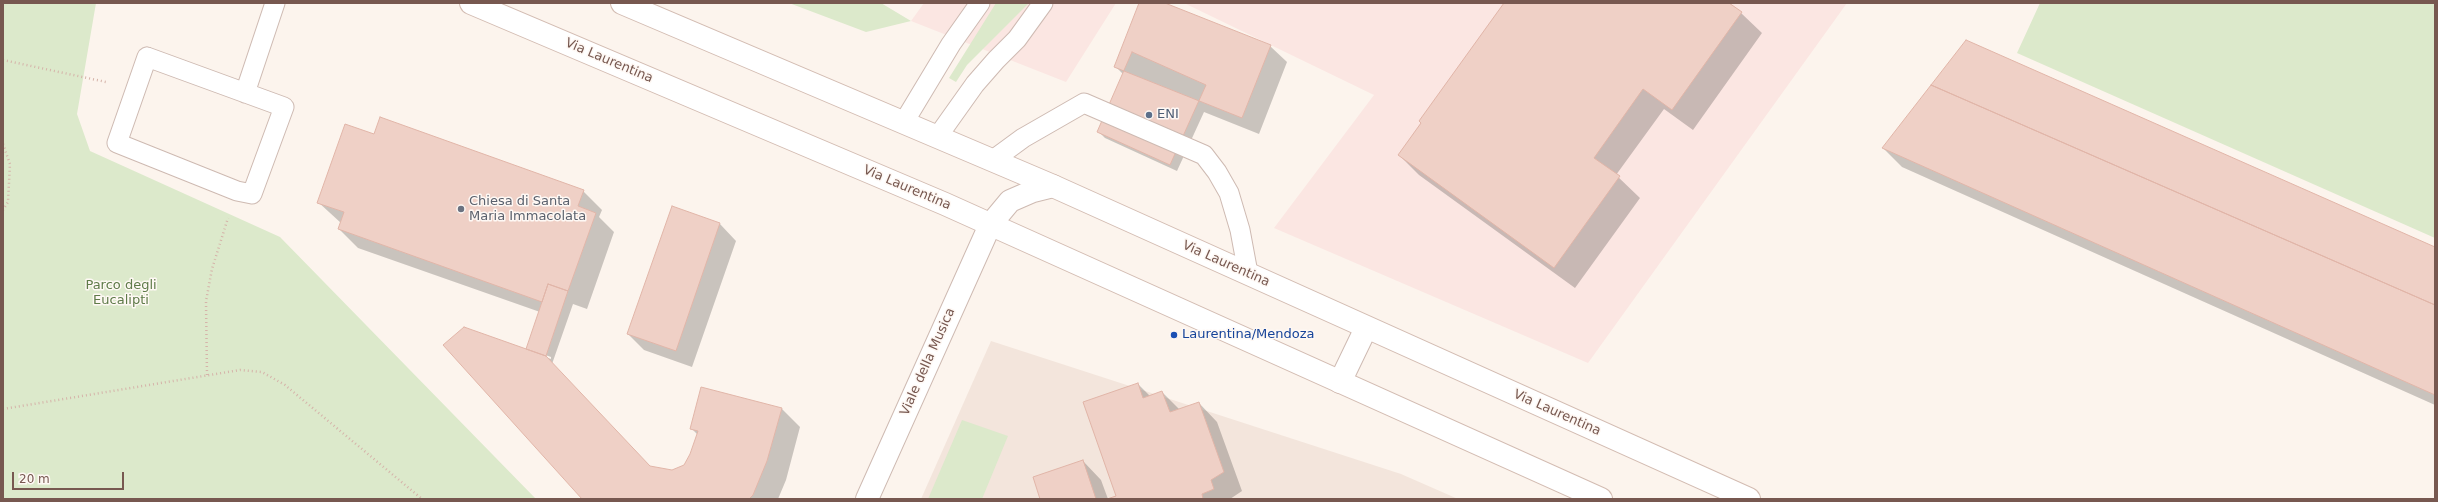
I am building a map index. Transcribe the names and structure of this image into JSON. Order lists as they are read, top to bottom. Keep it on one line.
{"streets":{"main road":["Via Laurentina","Viale della Musica"]},"crossings":[["Via Laurentina","Viale della Musica"]],"parks":["Parco degli Eucalipti"],"places":["ENI","Chiesa di Santa Maria Immacolata","Laurentina/Mendoza"],"scale_bar":"20 m"}
